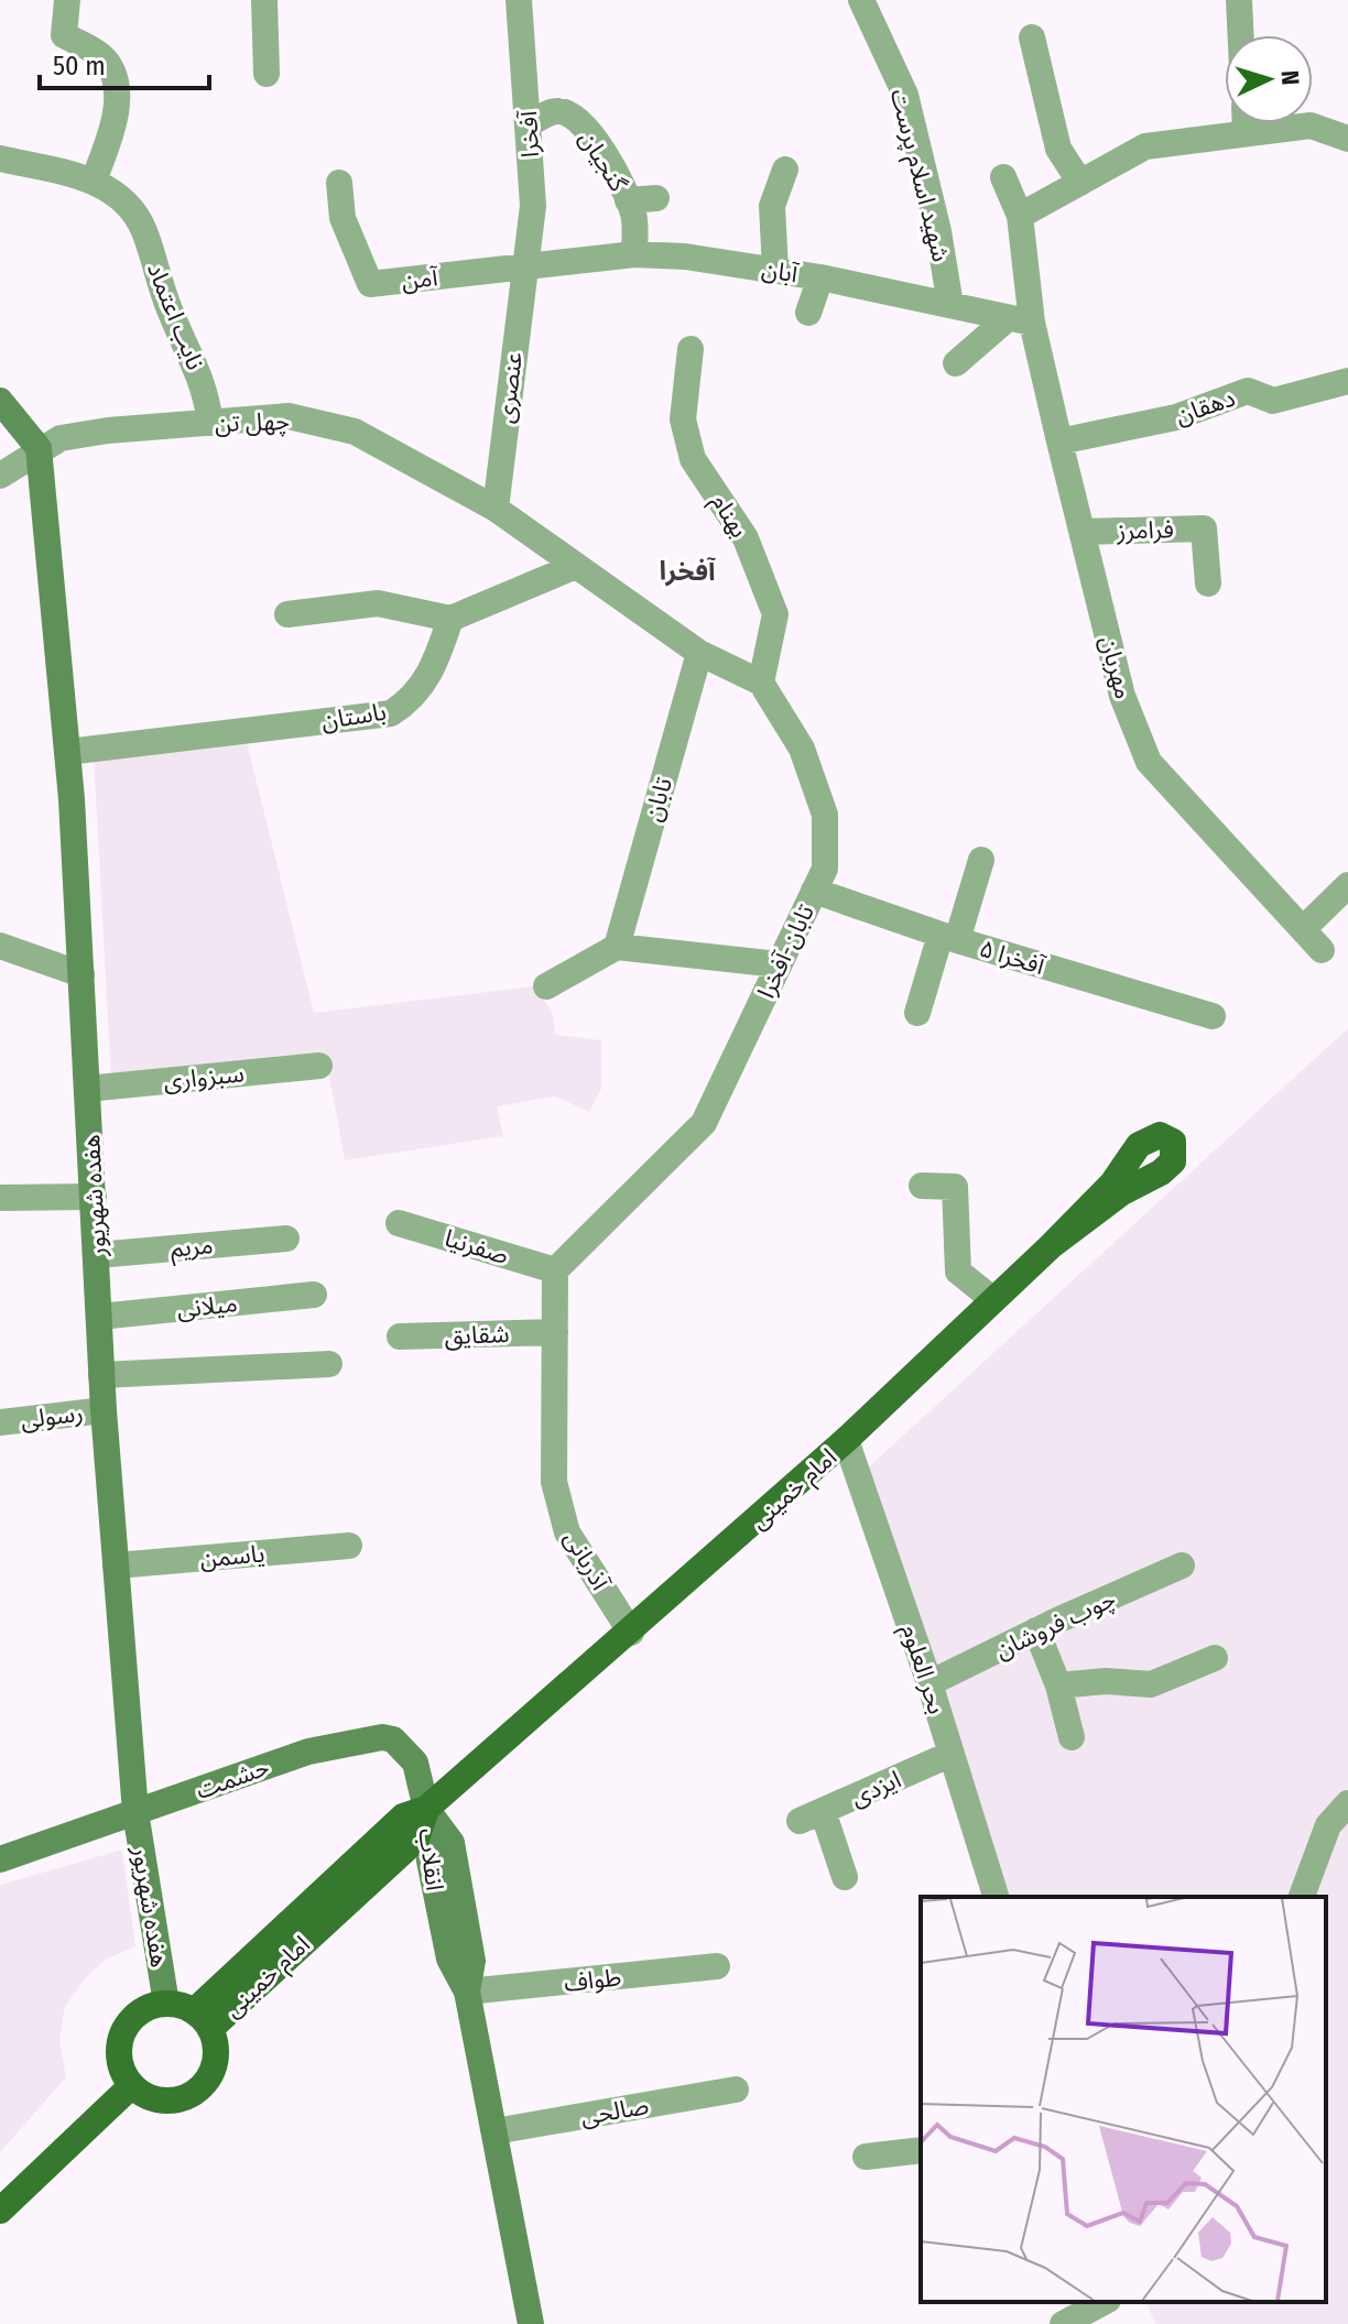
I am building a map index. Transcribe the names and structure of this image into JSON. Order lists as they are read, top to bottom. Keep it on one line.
{"streets":{"main road":["هفده شهریور","امام خمینی","حشمت","انقلاب"],"street":["آفخرا","گنجیان","شهید اسلام پرست","آبان","آمن","نایب اعتماد","عنصری","دهقان","چهل تن","بهنام","فرامرز","مهربان","باستان","تابان","تابان-آفخرا","آفخرا ۵","سبزواری","مریم","صفرنیا","میلانی","شقایق","رسولی","یاسمن","آذربانی","چوب فروشان","بحر العلوم","ایزدی","طواف","صالحی"]},"crossings":[["آفخرا","گنجیان"],["آفخرا","آبان"],["آفخرا","آمن"],["آفخرا","عنصری"],["گنجیان","آبان"],["شهید اسلام پرست","آبان"],["آبان","آمن"],["آبان","عنصری"],["آبان","مهربان"],["آمن","عنصری"],["نایب اعتماد","چهل تن"],["عنصری","چهل تن"],["دهقان","مهربان"],["چهل تن","هفده شهریور"],["بهنام","تابان-آفخرا"],["فرامرز","مهربان"],["باستان","هفده شهریور"],["تابان-آفخرا","آفخرا ۵"],["تابان-آفخرا","صفرنیا"],["سبزواری","هفده شهریور"],["هفده شهریور","مریم"],["هفده شهریور","میلانی"],["هفده شهریور","رسولی"],["هفده شهریور","امام خمینی"],["هفده شهریور","یاسمن"],["هفده شهریور","حشمت"],["شقایق","آذربانی"],["امام خمینی","آذربانی"],["امام خمینی","بحر العلوم"],["امام خمینی","حشمت"],["امام خمینی","انقلاب"],["چوب فروشان","بحر العلوم"],["بحر العلوم","ایزدی"],["حشمت","انقلاب"],["انقلاب","طواف"],["انقلاب","صالحی"]],"districts":["آفخرا"],"scale_bar":"50 m","north":"right"}
